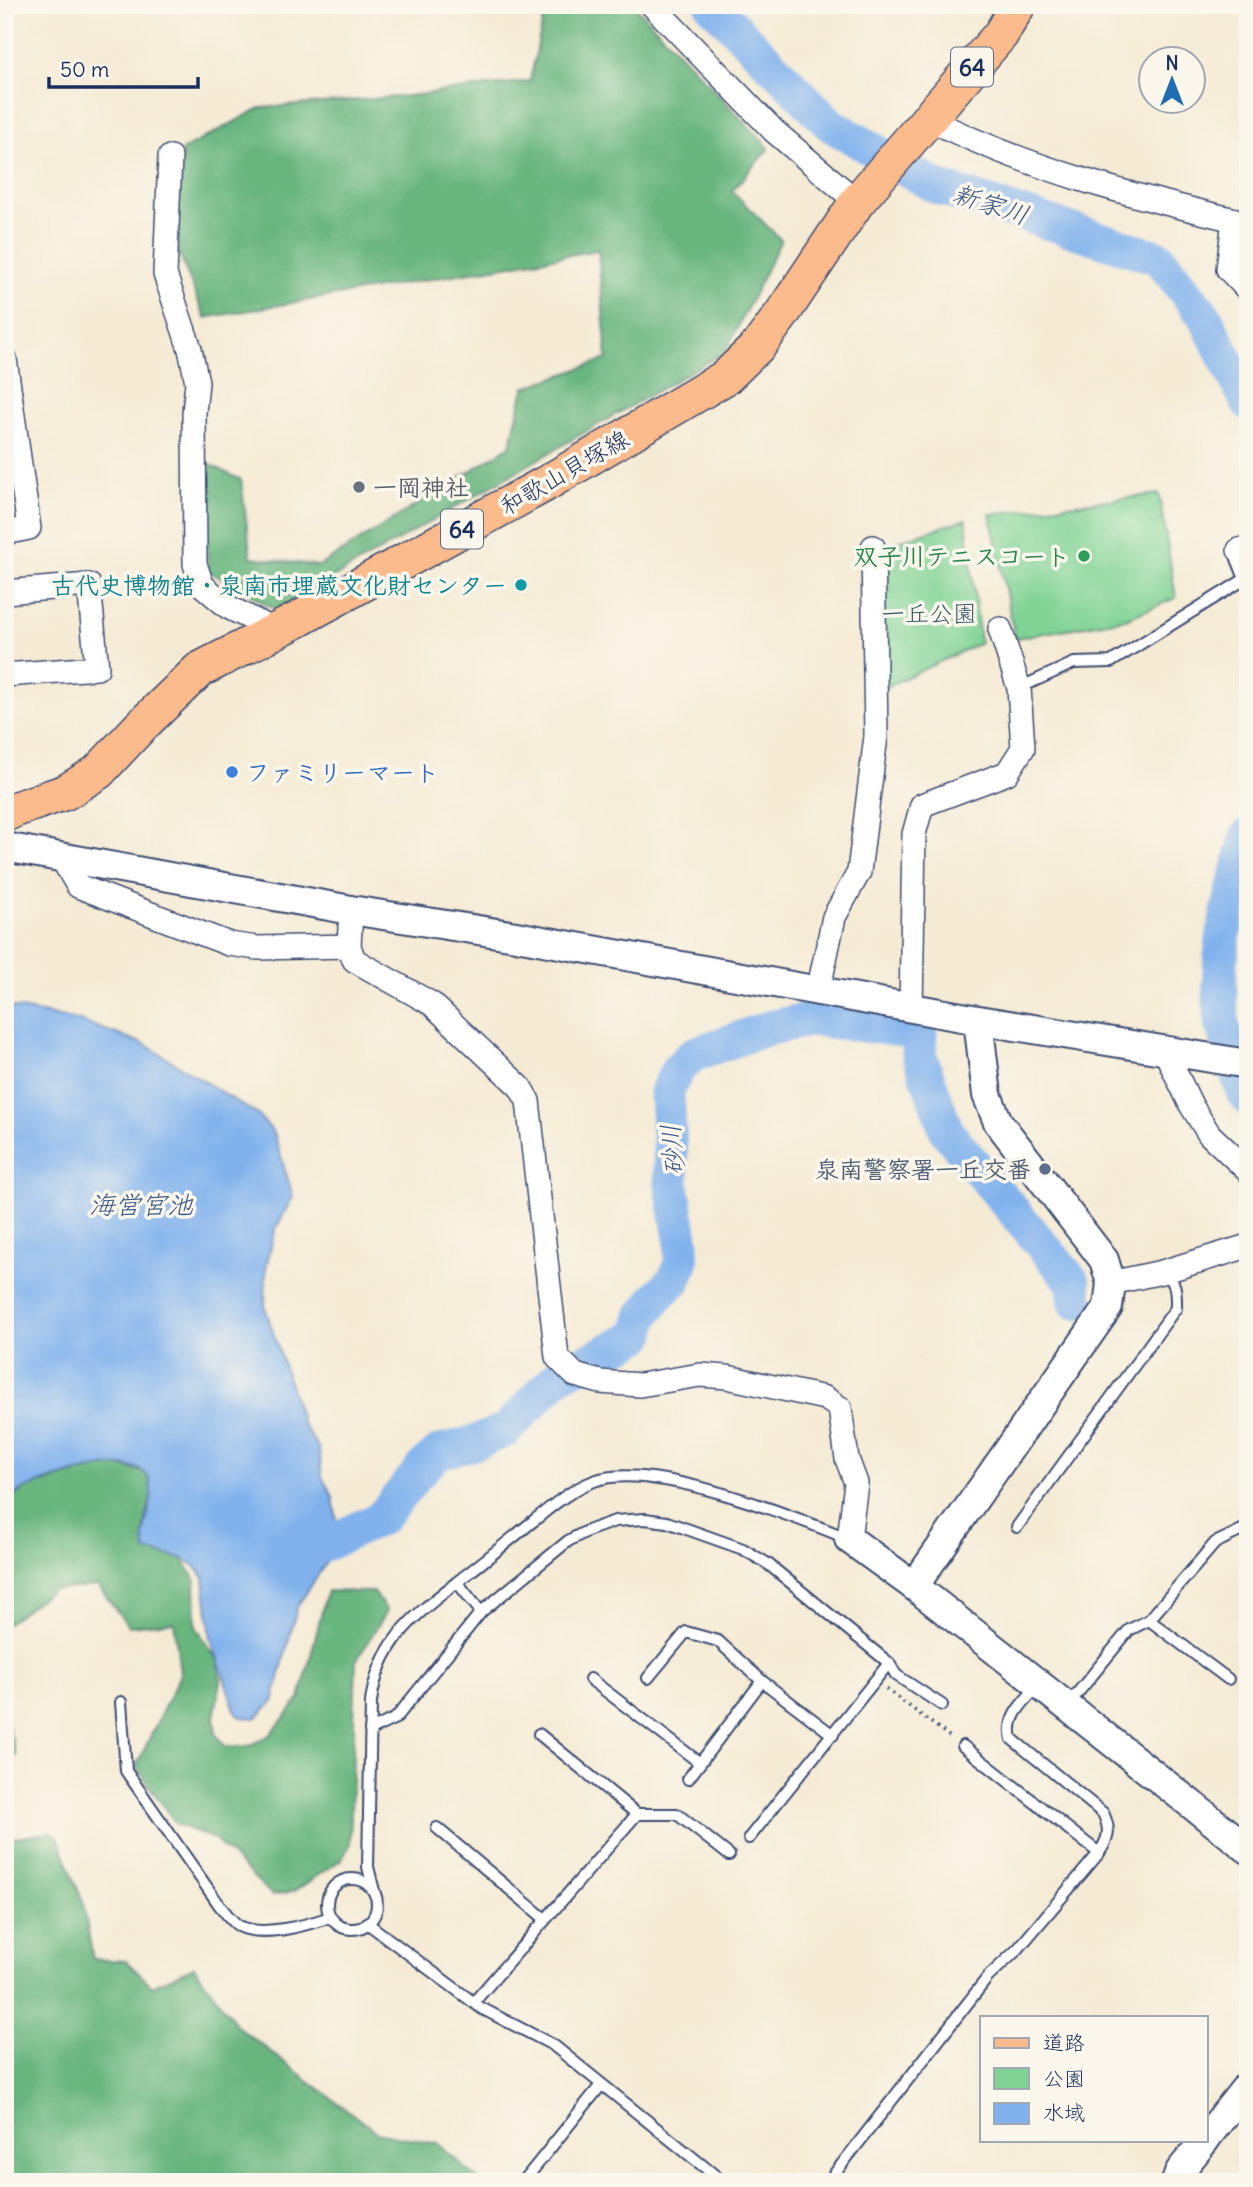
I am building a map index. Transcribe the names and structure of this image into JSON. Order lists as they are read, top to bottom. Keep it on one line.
{"streets":{"main road":["64","和歌山貝塚線"]},"water":["新家川","砂川","海営宮池"],"parks":["一丘公園"],"places":["一岡神社","双子川テニスコート","古代史博物館・泉南市埋蔵文化財センター","ファミリーマート","泉南警察署一丘交番"],"legend":["道路","公園","水域"],"scale_bar":"50 m","north":"top"}
